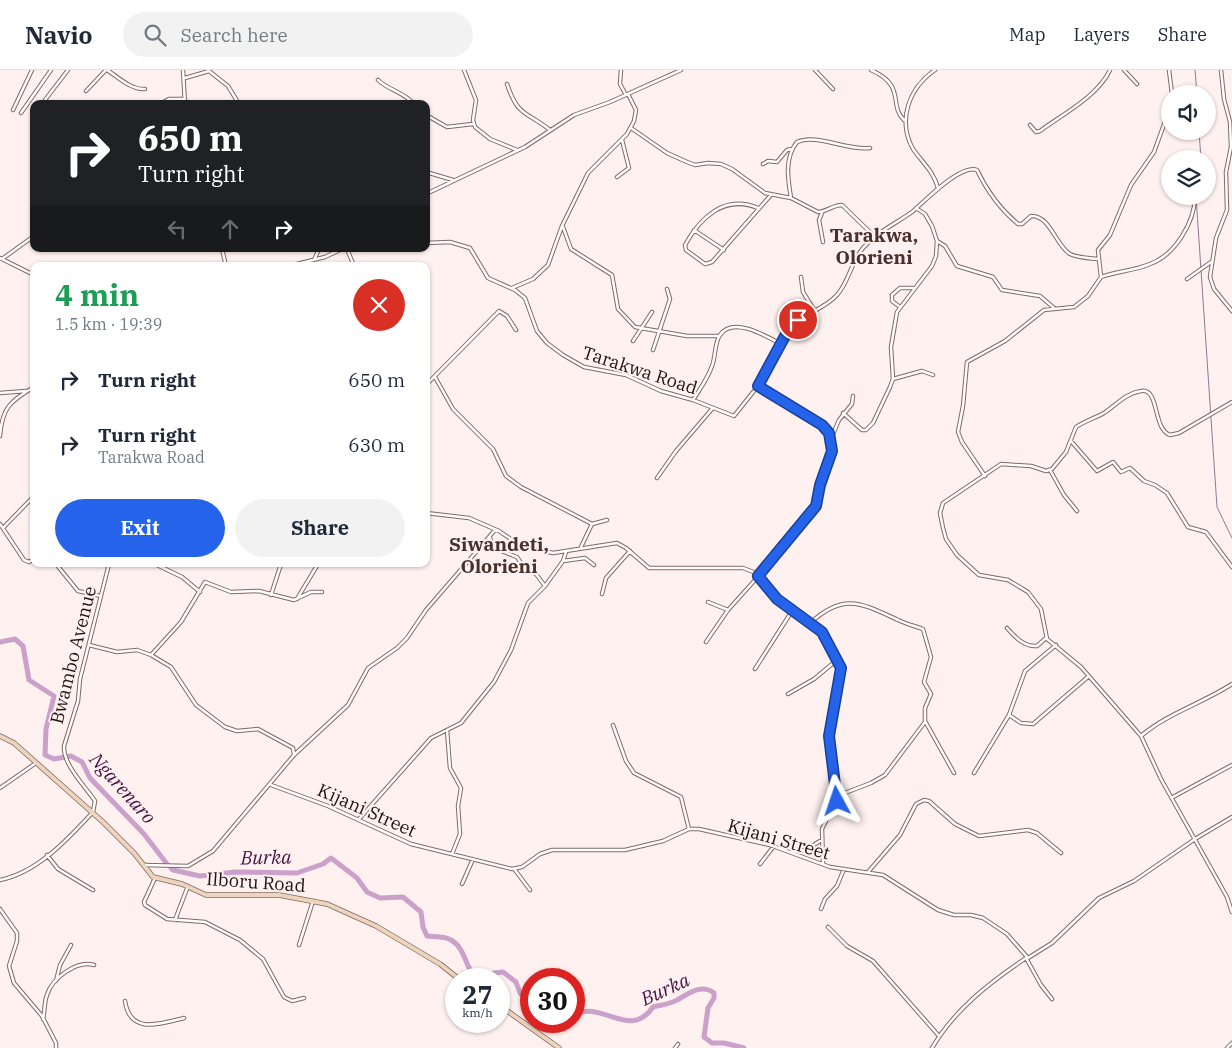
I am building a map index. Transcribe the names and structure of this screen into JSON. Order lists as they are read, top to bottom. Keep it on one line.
{"streets":{"street":["Tarakwa Road","Bwambo Avenue","Kijani Street","Ilboru Road"]},"districts":["Tarakwa, Olorieni","Siwandeti, Olorieni"],"water":["Ngarenaro","Burka"],"page":{"header":"Navio","search":"Search here","nav":["Map","Layers","Share"],"turn":["650 m","Turn right"],"heading":["4 min","1.5 km · 19:39"],"list":[{"name":"Turn right","value":"650 m"},{"name":"Turn right","note":"Tarakwa Road","value":"630 m"}],"buttons":["Exit","Share"],"speed":"27 km/h","limit":"30"}}
